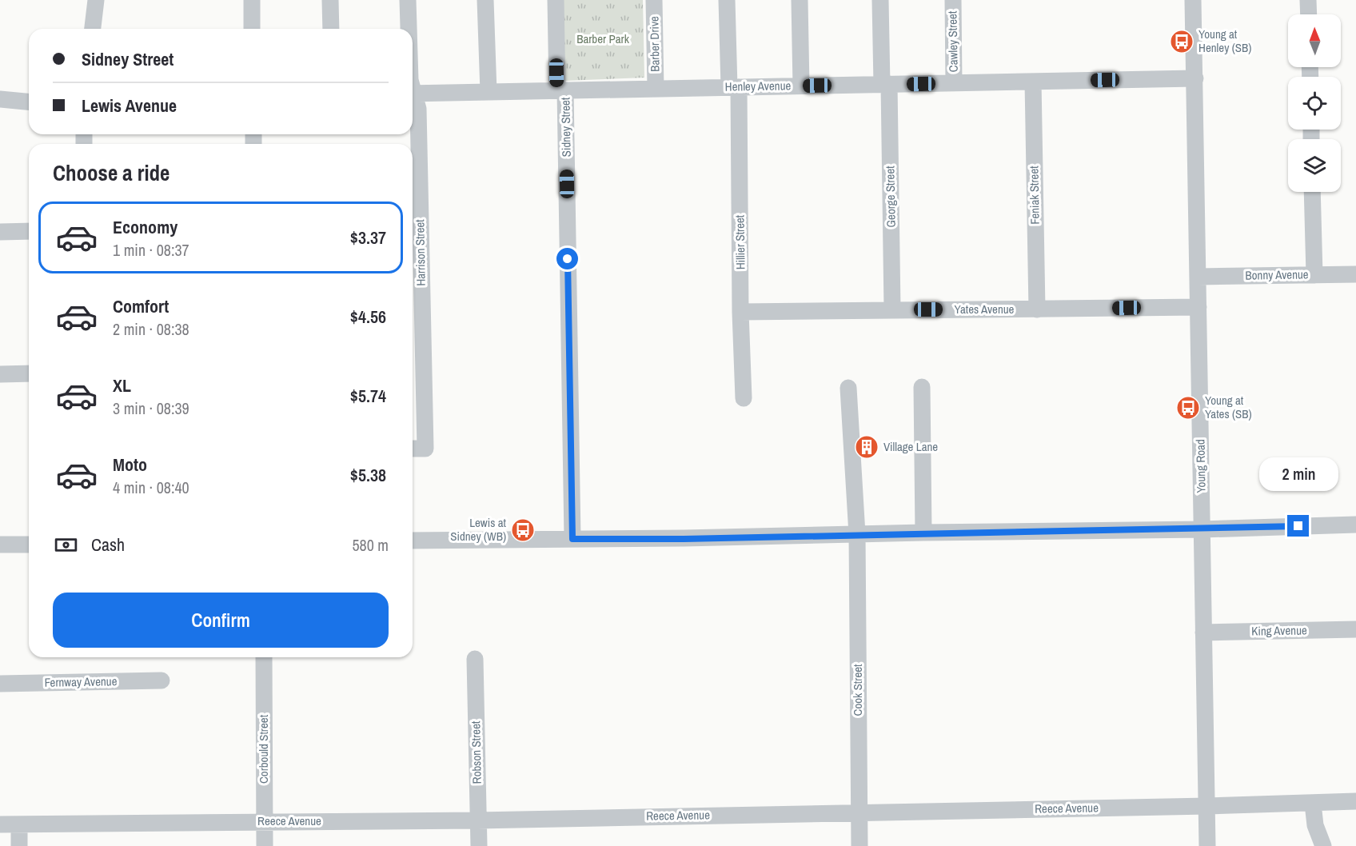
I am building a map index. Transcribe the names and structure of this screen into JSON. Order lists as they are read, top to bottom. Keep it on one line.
{"streets":{"street":["Cawley Street","Barber Drive","Henley Avenue","Sidney Street","Feniak Street","George Street","Hillier Street","Harrison Street","Bonny Avenue","Yates Avenue","Young Road","King Avenue","Fernway Avenue","Cook Street","Corbould Street","Robson Street","Reece Avenue"]},"crossings":[["Cawley Street","Henley Avenue"],["Barber Drive","Henley Avenue"],["Henley Avenue","Sidney Street"],["Henley Avenue","Feniak Street"],["Henley Avenue","George Street"],["Henley Avenue","Hillier Street"],["Henley Avenue","Young Road"],["Feniak Street","Yates Avenue"],["George Street","Yates Avenue"],["Hillier Street","Yates Avenue"],["Bonny Avenue","Young Road"],["Yates Avenue","Young Road"],["Young Road","King Avenue"],["Young Road","Reece Avenue"],["Cook Street","Reece Avenue"],["Corbould Street","Reece Avenue"],["Robson Street","Reece Avenue"]],"parks":["Barber Park"],"places":{"bus stop":["Young at Henley (SB)","Young at Yates (SB)","Lewis at Sidney (WB)"],"building":["Village Lane"]},"north":"top","page":{"banner":["Sidney Street","Lewis Avenue"],"heading":"Choose a ride","list":[{"name":"Economy","note":"1 min · 08:37","value":"$3.37"},{"name":"Comfort","note":"2 min · 08:38","value":"$4.56"},{"name":"XL","note":"3 min · 08:39","value":"$5.74"},{"name":"Moto","note":"4 min · 08:40","value":"$5.38"}],"bubble":"2 min","pay":["Cash","580 m"],"buttons":"Confirm"}}
